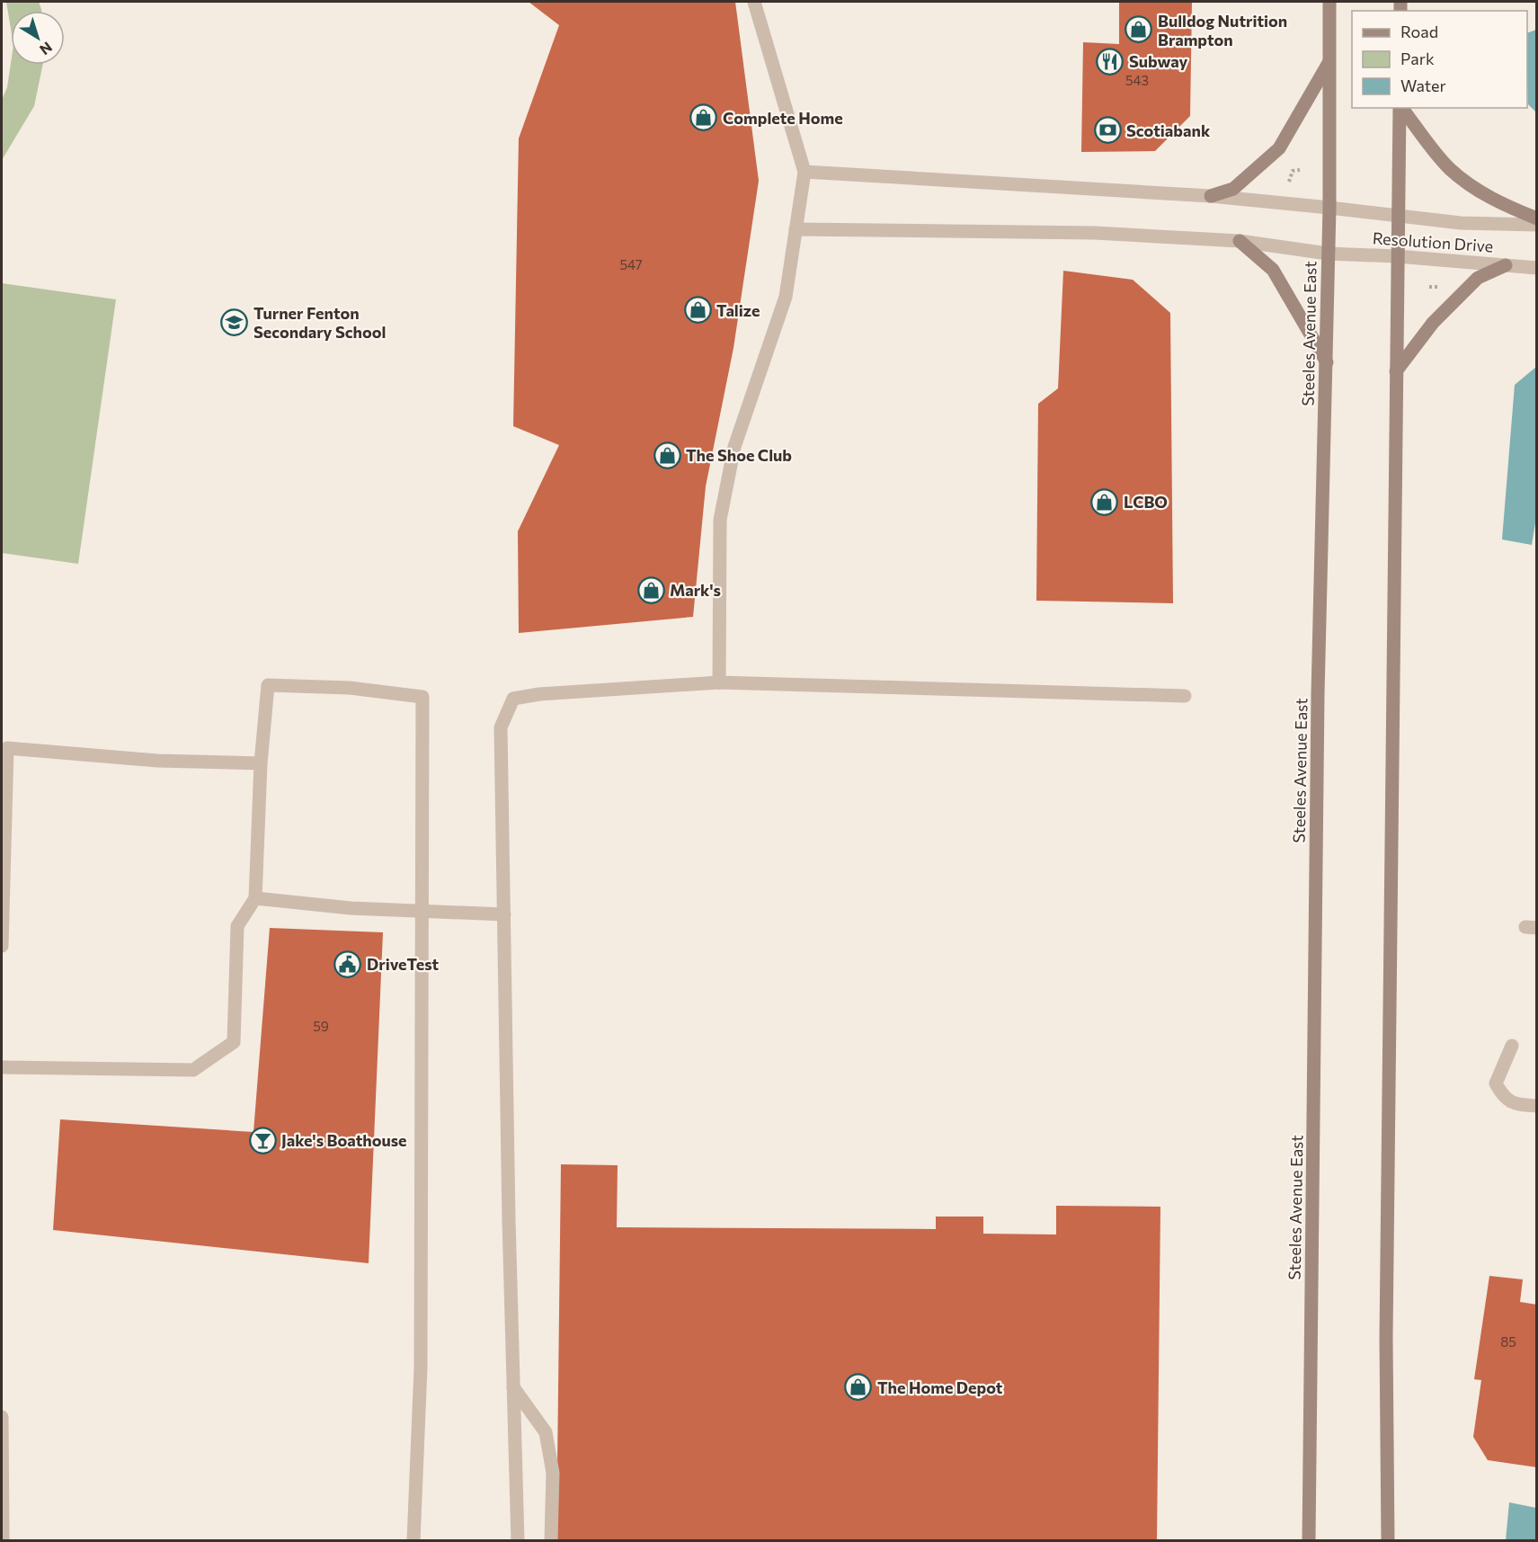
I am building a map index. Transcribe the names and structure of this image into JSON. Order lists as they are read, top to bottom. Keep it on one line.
{"streets":{"main road":["Steeles Avenue East"],"street":["Resolution Drive"]},"crossings":[["Resolution Drive","Steeles Avenue East"]],"places":{"shop":["Bulldog Nutrition Brampton","Complete Home","Talize","The Shoe Club","LCBO","Mark's","The Home Depot"],"restaurant":["Subway"],"bank":["Scotiabank"],"school or university":["Turner Fenton Secondary School"],"public building":["DriveTest"],"bar":["Jake's Boathouse"]},"house_numbers":["543","547","59","85"],"legend":["Road","Park","Water"],"north":"bottom right"}
